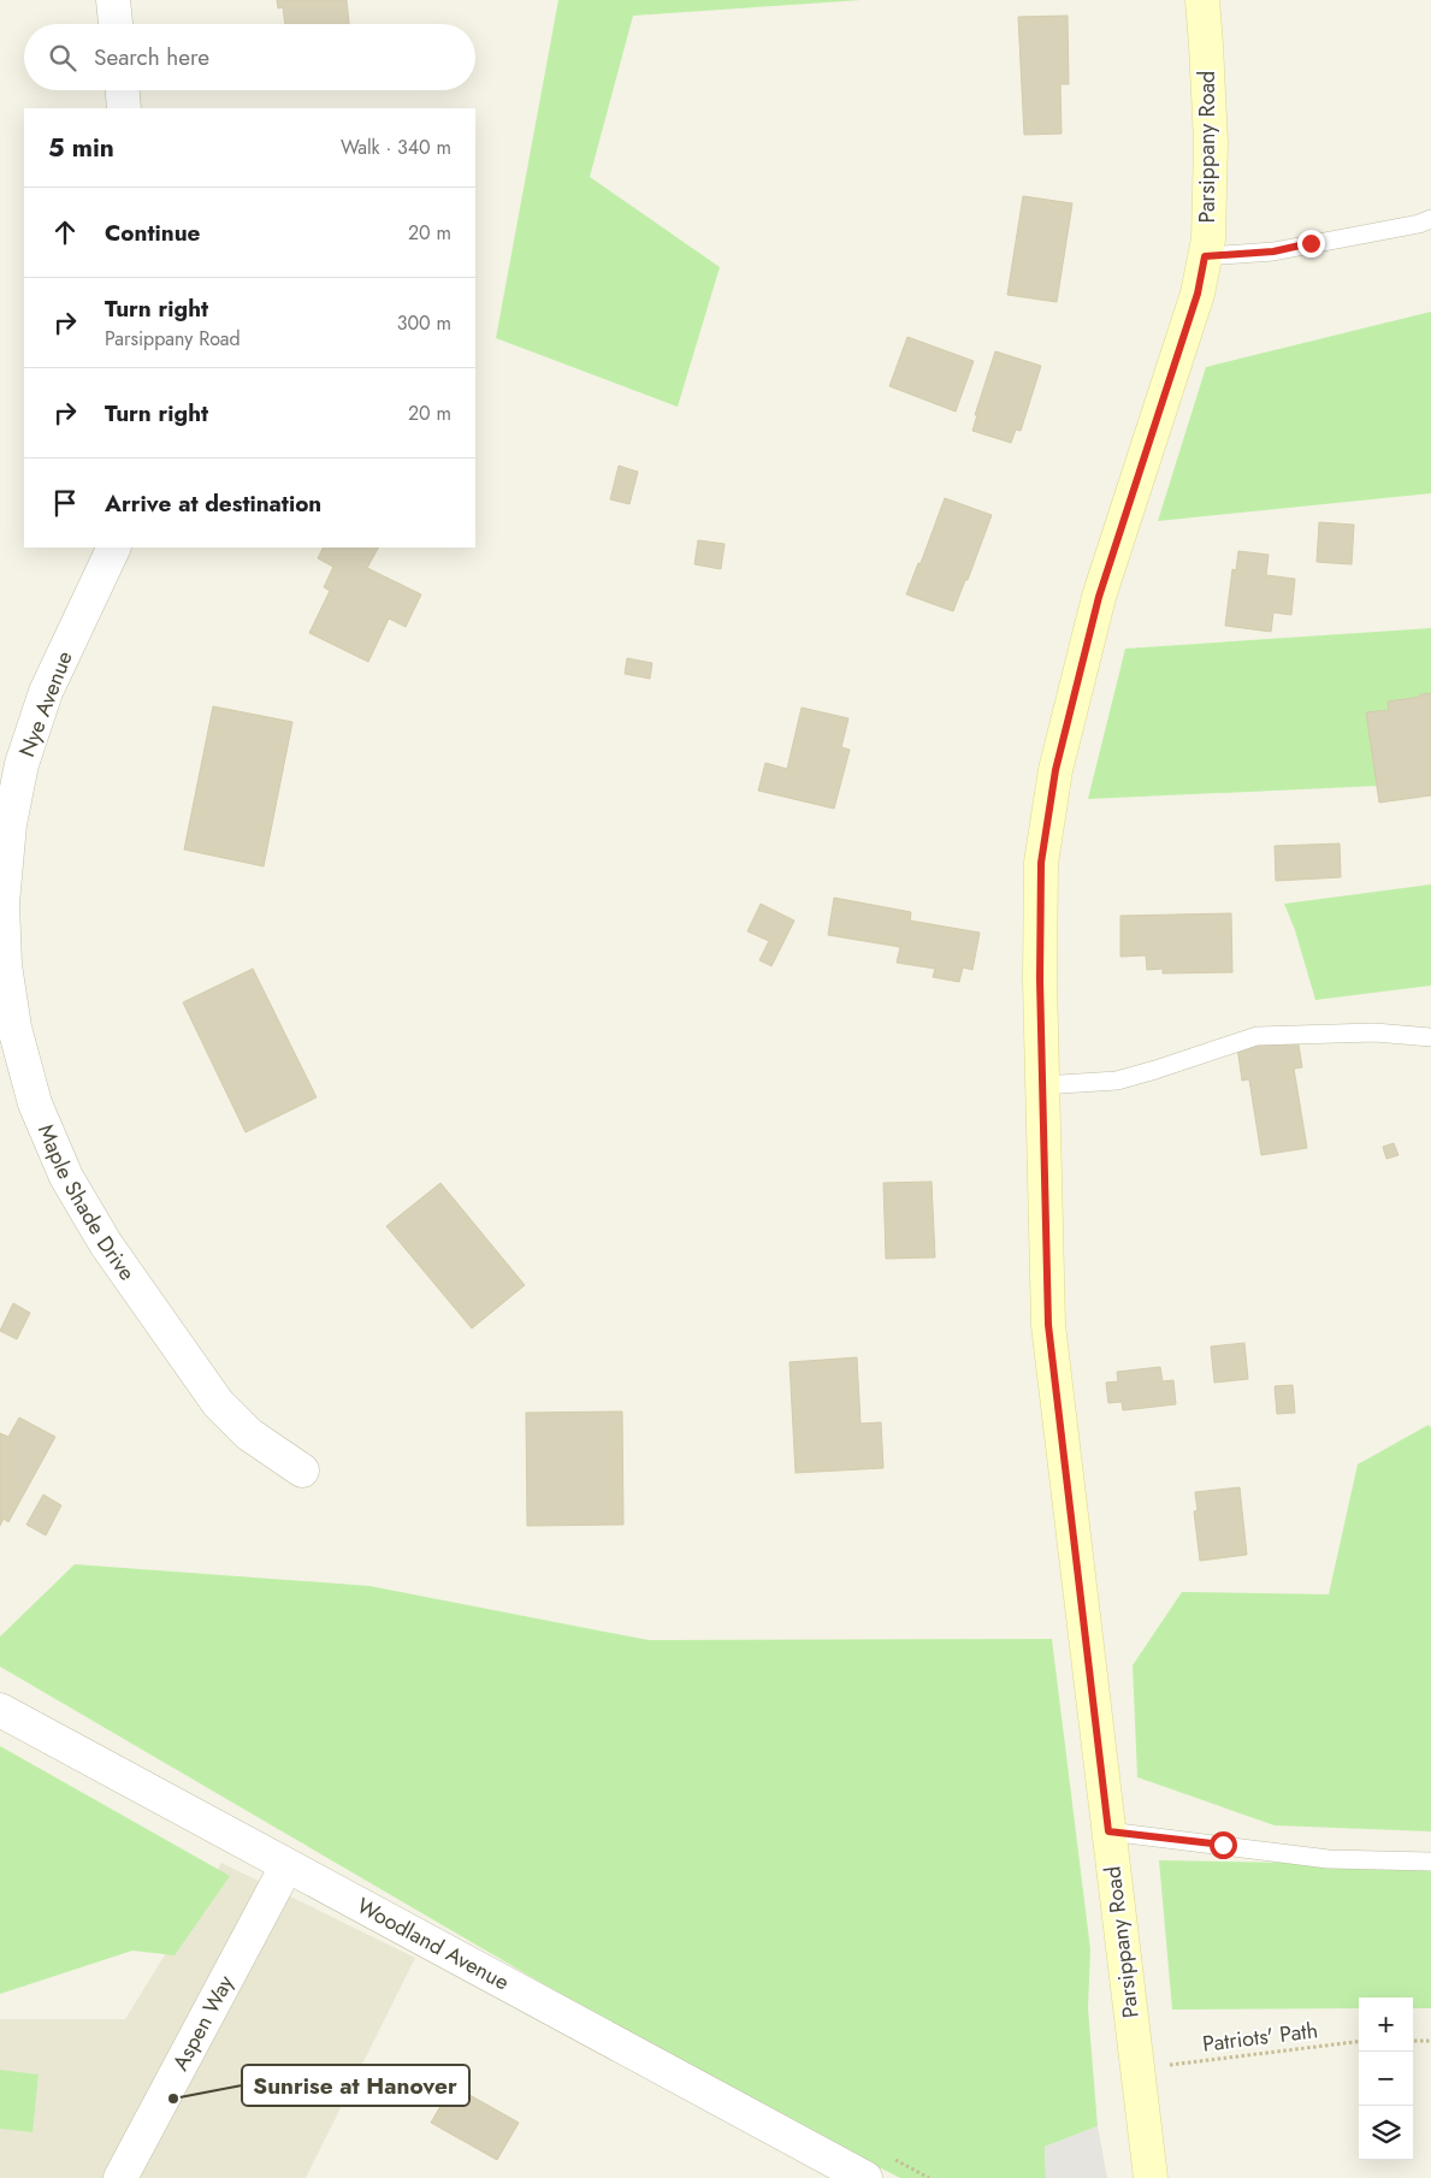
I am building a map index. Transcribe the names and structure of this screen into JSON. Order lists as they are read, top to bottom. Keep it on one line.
{"streets":{"main road":["Parsippany Road"],"street":["Nye Avenue","Maple Shade Drive","Woodland Avenue","Aspen Way"],"path":["Patriots' Path"]},"crossings":[["Nye Avenue","Maple Shade Drive"],["Woodland Avenue","Aspen Way"]],"places":["Sunrise at Hanover"],"page":{"search":"Search here","heading":["5 min","Walk · 340 m"],"list":[["Continue","20 m"],["Turn right","Parsippany Road","300 m"],["Turn right","20 m"],"Arrive at destination"],"map_buttons":["+","−"]}}
